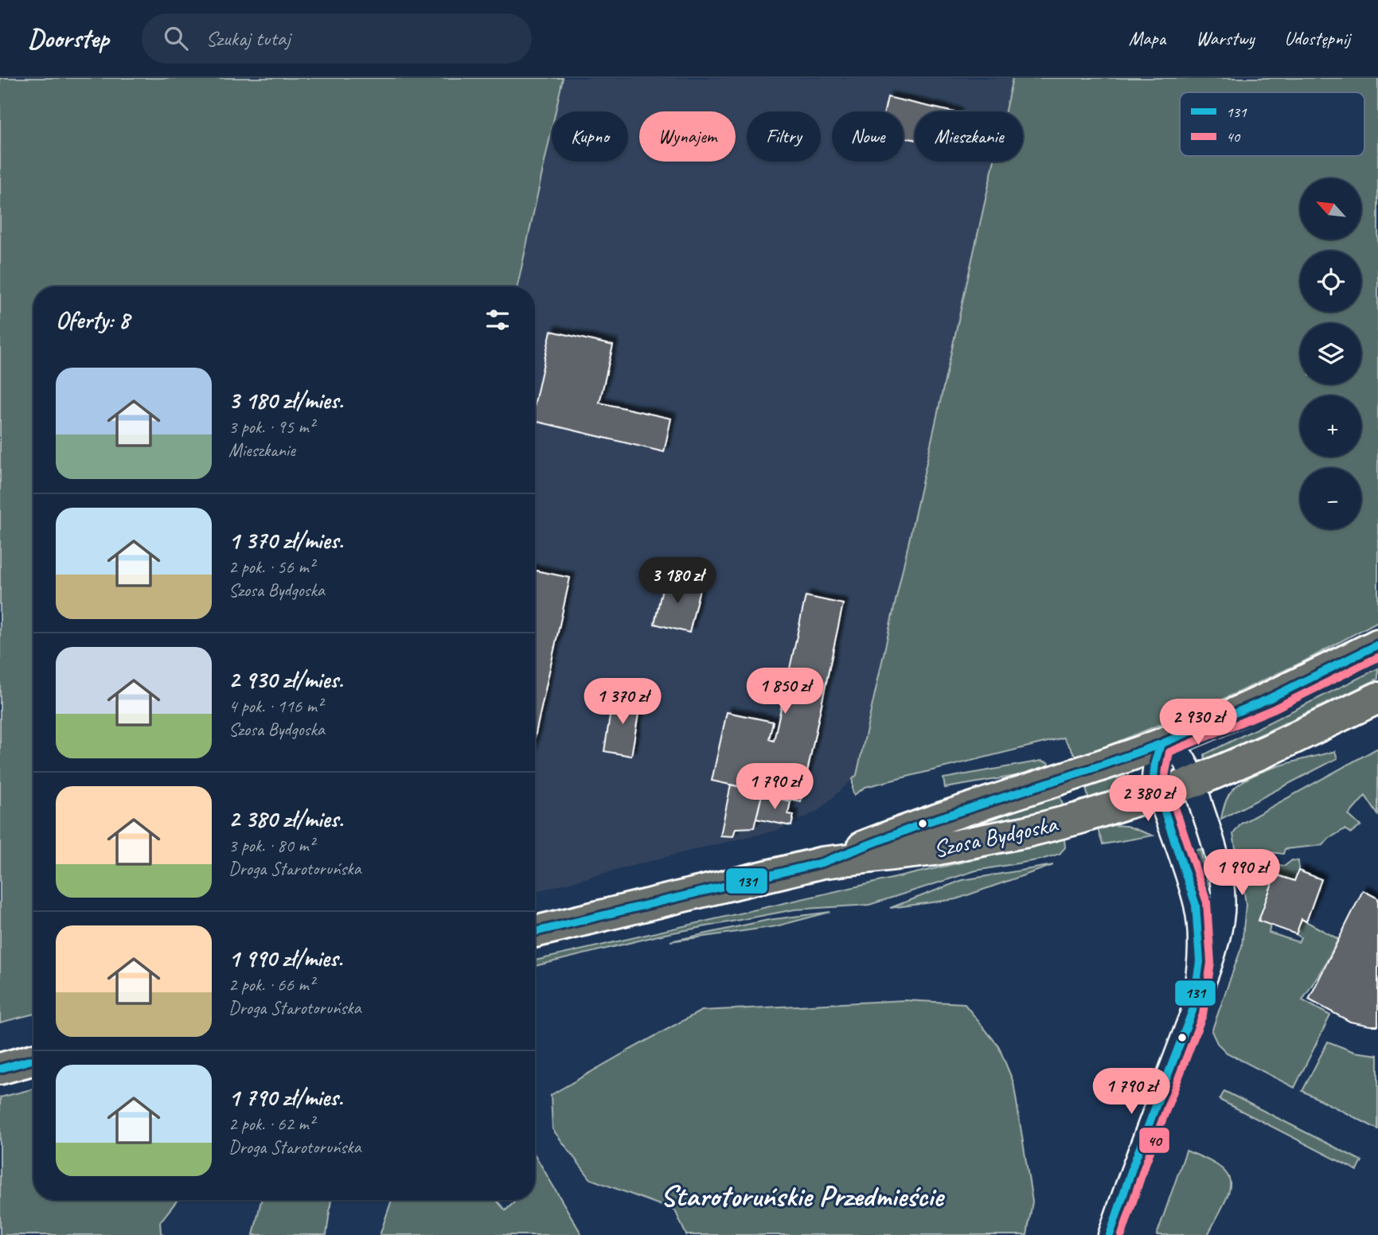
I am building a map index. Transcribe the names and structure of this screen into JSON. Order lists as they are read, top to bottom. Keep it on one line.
{"streets":{"main road":["Szosa Bydgoska"]},"districts":["Starotoruńskie Przedmieście"],"lines":["transit line 131","transit line 40"],"legend":["131","40"],"north":"top left","page":{"header":"Doorstep","search":"Szukaj tutaj","nav":["Mapa","Warstwy","Udostępnij"],"chip":["Kupno","Wynajem","Filtry","Nowe","Mieszkanie"],"map_buttons":["+","−"],"heading":"Oferty: 8","list":[{"name":"3 180 zł/mies.","note":"3 pok. · 95 m² · Mieszkanie"},{"name":"1 370 zł/mies.","note":"2 pok. · 56 m² · Szosa Bydgoska"},{"name":"2 930 zł/mies.","note":"4 pok. · 116 m² · Szosa Bydgoska"},{"name":"2 380 zł/mies.","note":"3 pok. · 80 m² · Droga Starotoruńska"},{"name":"1 990 zł/mies.","note":"2 pok. · 66 m² · Droga Starotoruńska"},{"name":"1 790 zł/mies.","note":"2 pok. · 62 m² · Droga Starotoruńska"}],"price":["3 180 zł","1 850 zł","1 370 zł","2 930 zł","1 790 zł","2 380 zł","1 990 zł","1 790 zł"]}}
